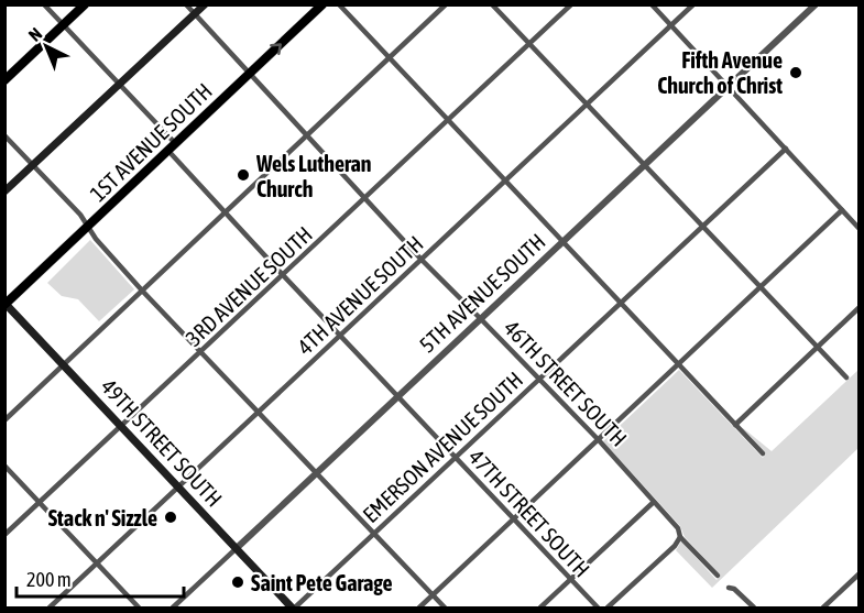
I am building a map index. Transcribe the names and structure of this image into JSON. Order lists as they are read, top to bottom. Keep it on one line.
{"streets":{"main road":["1ST AVENUE SOUTH","49TH STREET SOUTH"],"street":["3RD AVENUE SOUTH","5TH AVENUE SOUTH","4TH AVENUE SOUTH","46TH STREET SOUTH","EMERSON AVENUE SOUTH","47TH STREET SOUTH"]},"crossings":[["1ST AVENUE SOUTH","46TH STREET SOUTH"],["1ST AVENUE SOUTH","49TH STREET SOUTH"],["1ST AVENUE SOUTH","47TH STREET SOUTH"],["3RD AVENUE SOUTH","46TH STREET SOUTH"],["3RD AVENUE SOUTH","49TH STREET SOUTH"],["3RD AVENUE SOUTH","47TH STREET SOUTH"],["5TH AVENUE SOUTH","46TH STREET SOUTH"],["5TH AVENUE SOUTH","49TH STREET SOUTH"],["5TH AVENUE SOUTH","47TH STREET SOUTH"],["4TH AVENUE SOUTH","46TH STREET SOUTH"],["4TH AVENUE SOUTH","49TH STREET SOUTH"],["4TH AVENUE SOUTH","47TH STREET SOUTH"],["46TH STREET SOUTH","EMERSON AVENUE SOUTH"],["49TH STREET SOUTH","EMERSON AVENUE SOUTH"],["EMERSON AVENUE SOUTH","47TH STREET SOUTH"]],"places":["Fifth Avenue Church of Christ","Wels Lutheran Church","Stack n' Sizzle","Saint Pete Garage"],"scale_bar":"200 m","north":"top left"}
